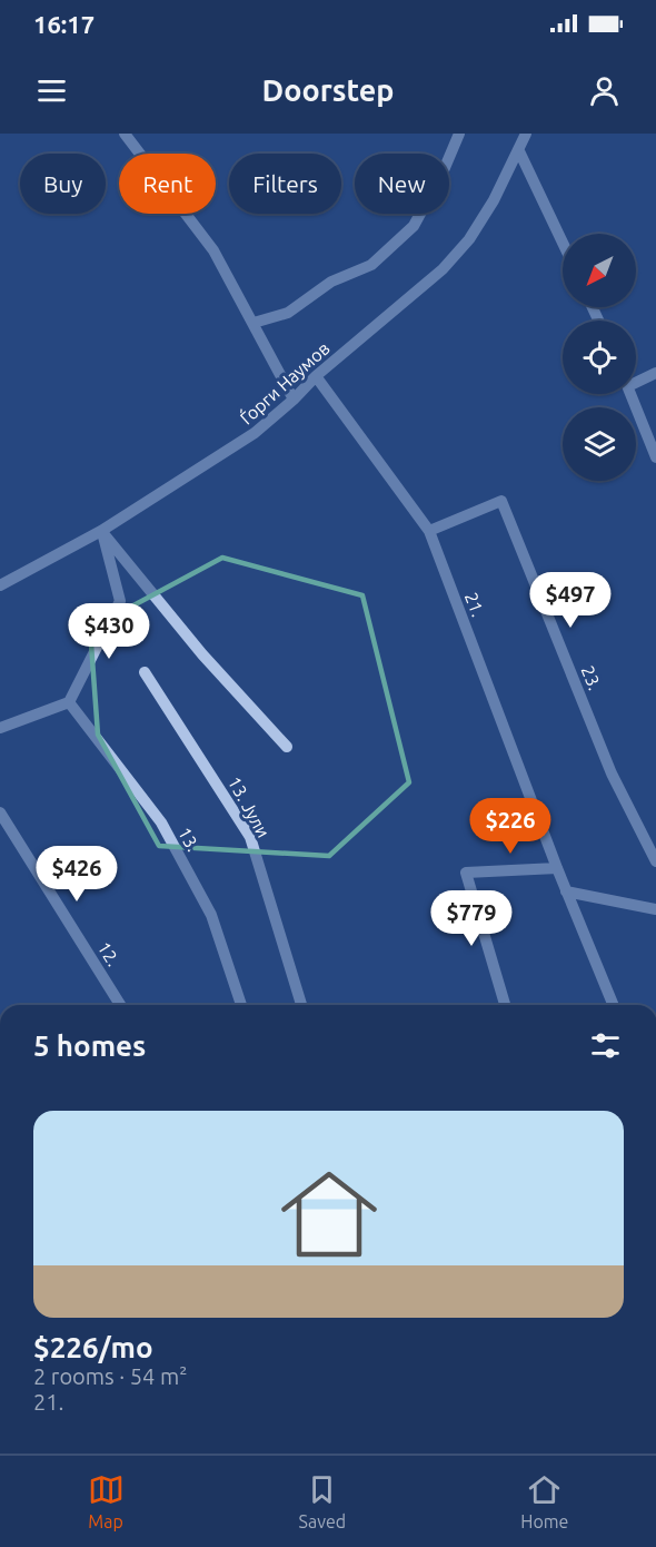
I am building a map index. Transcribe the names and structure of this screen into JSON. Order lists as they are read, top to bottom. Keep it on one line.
{"streets":{"street":["Ѓорги Наумов","21.","23.","13. Јули","13.","12."]},"crossings":[["Ѓорги Наумов","21."],["21.","23."]],"north":"bottom left","page":{"status":"16:17","header":"Doorstep","chip":["Buy","Rent","Filters","New"],"price":["$497","$430","$226","$426","$779"],"heading":"5 homes","list":[{"name":"$226/mo","note":"2 rooms · 54 m² · 21."}],"tabs":["Map","Saved","Home"]}}
